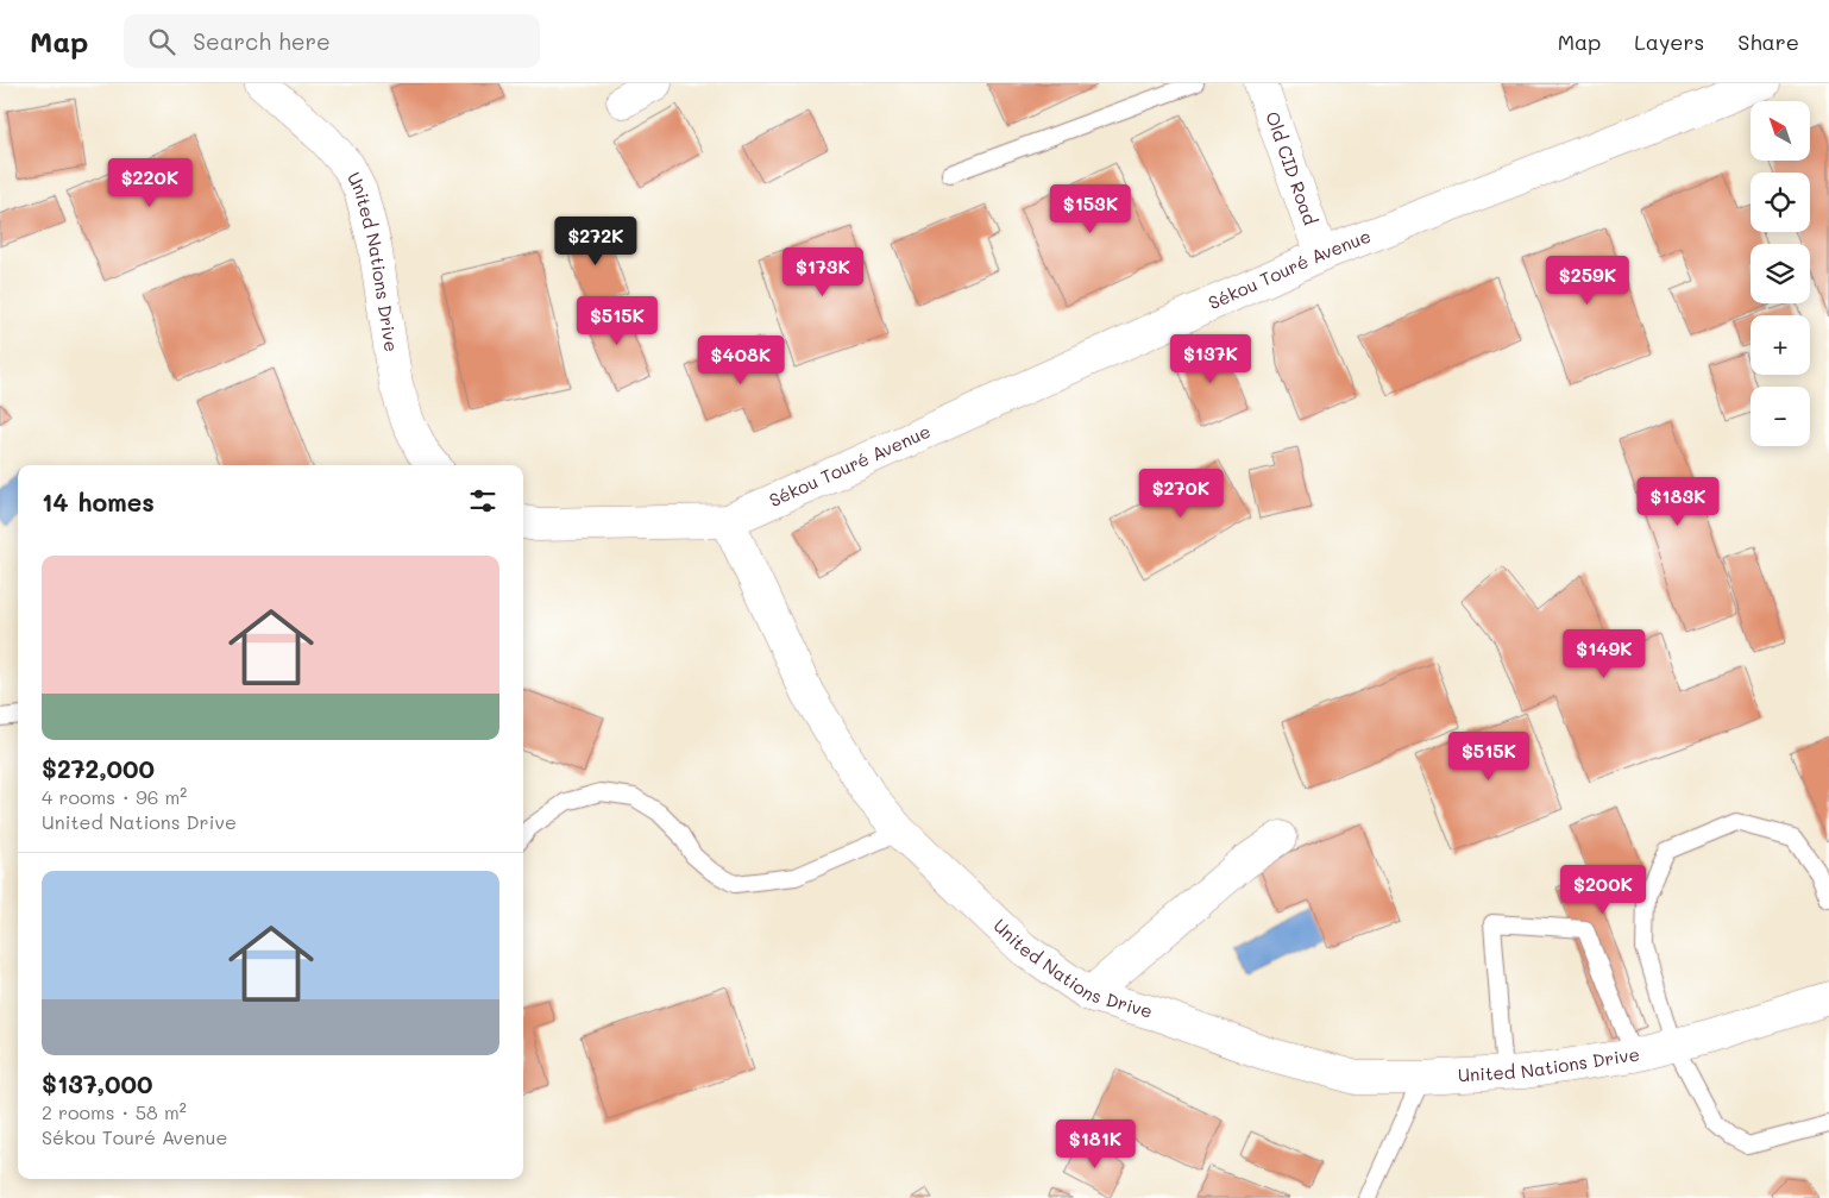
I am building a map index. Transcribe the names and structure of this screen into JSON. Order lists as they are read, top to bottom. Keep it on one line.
{"streets":{"street":["Old CID Road","United Nations Drive","Sékou Touré Avenue"]},"crossings":[["Old CID Road","Sékou Touré Avenue"],["United Nations Drive","Sékou Touré Avenue"]],"north":"top left","page":{"header":"Map","search":"Search here","nav":["Map","Layers","Share"],"map_buttons":["+","−"],"price":["$220K","$153K","$272K","$173K","$259K","$515K","$137K","$408K","$270K","$183K","$149K","$515K","$200K","$181K"],"heading":"14 homes","list":[{"name":"$272,000","note":"4 rooms · 96 m² · United Nations Drive"},{"name":"$137,000","note":"2 rooms · 58 m² · Sékou Touré Avenue"}]}}
